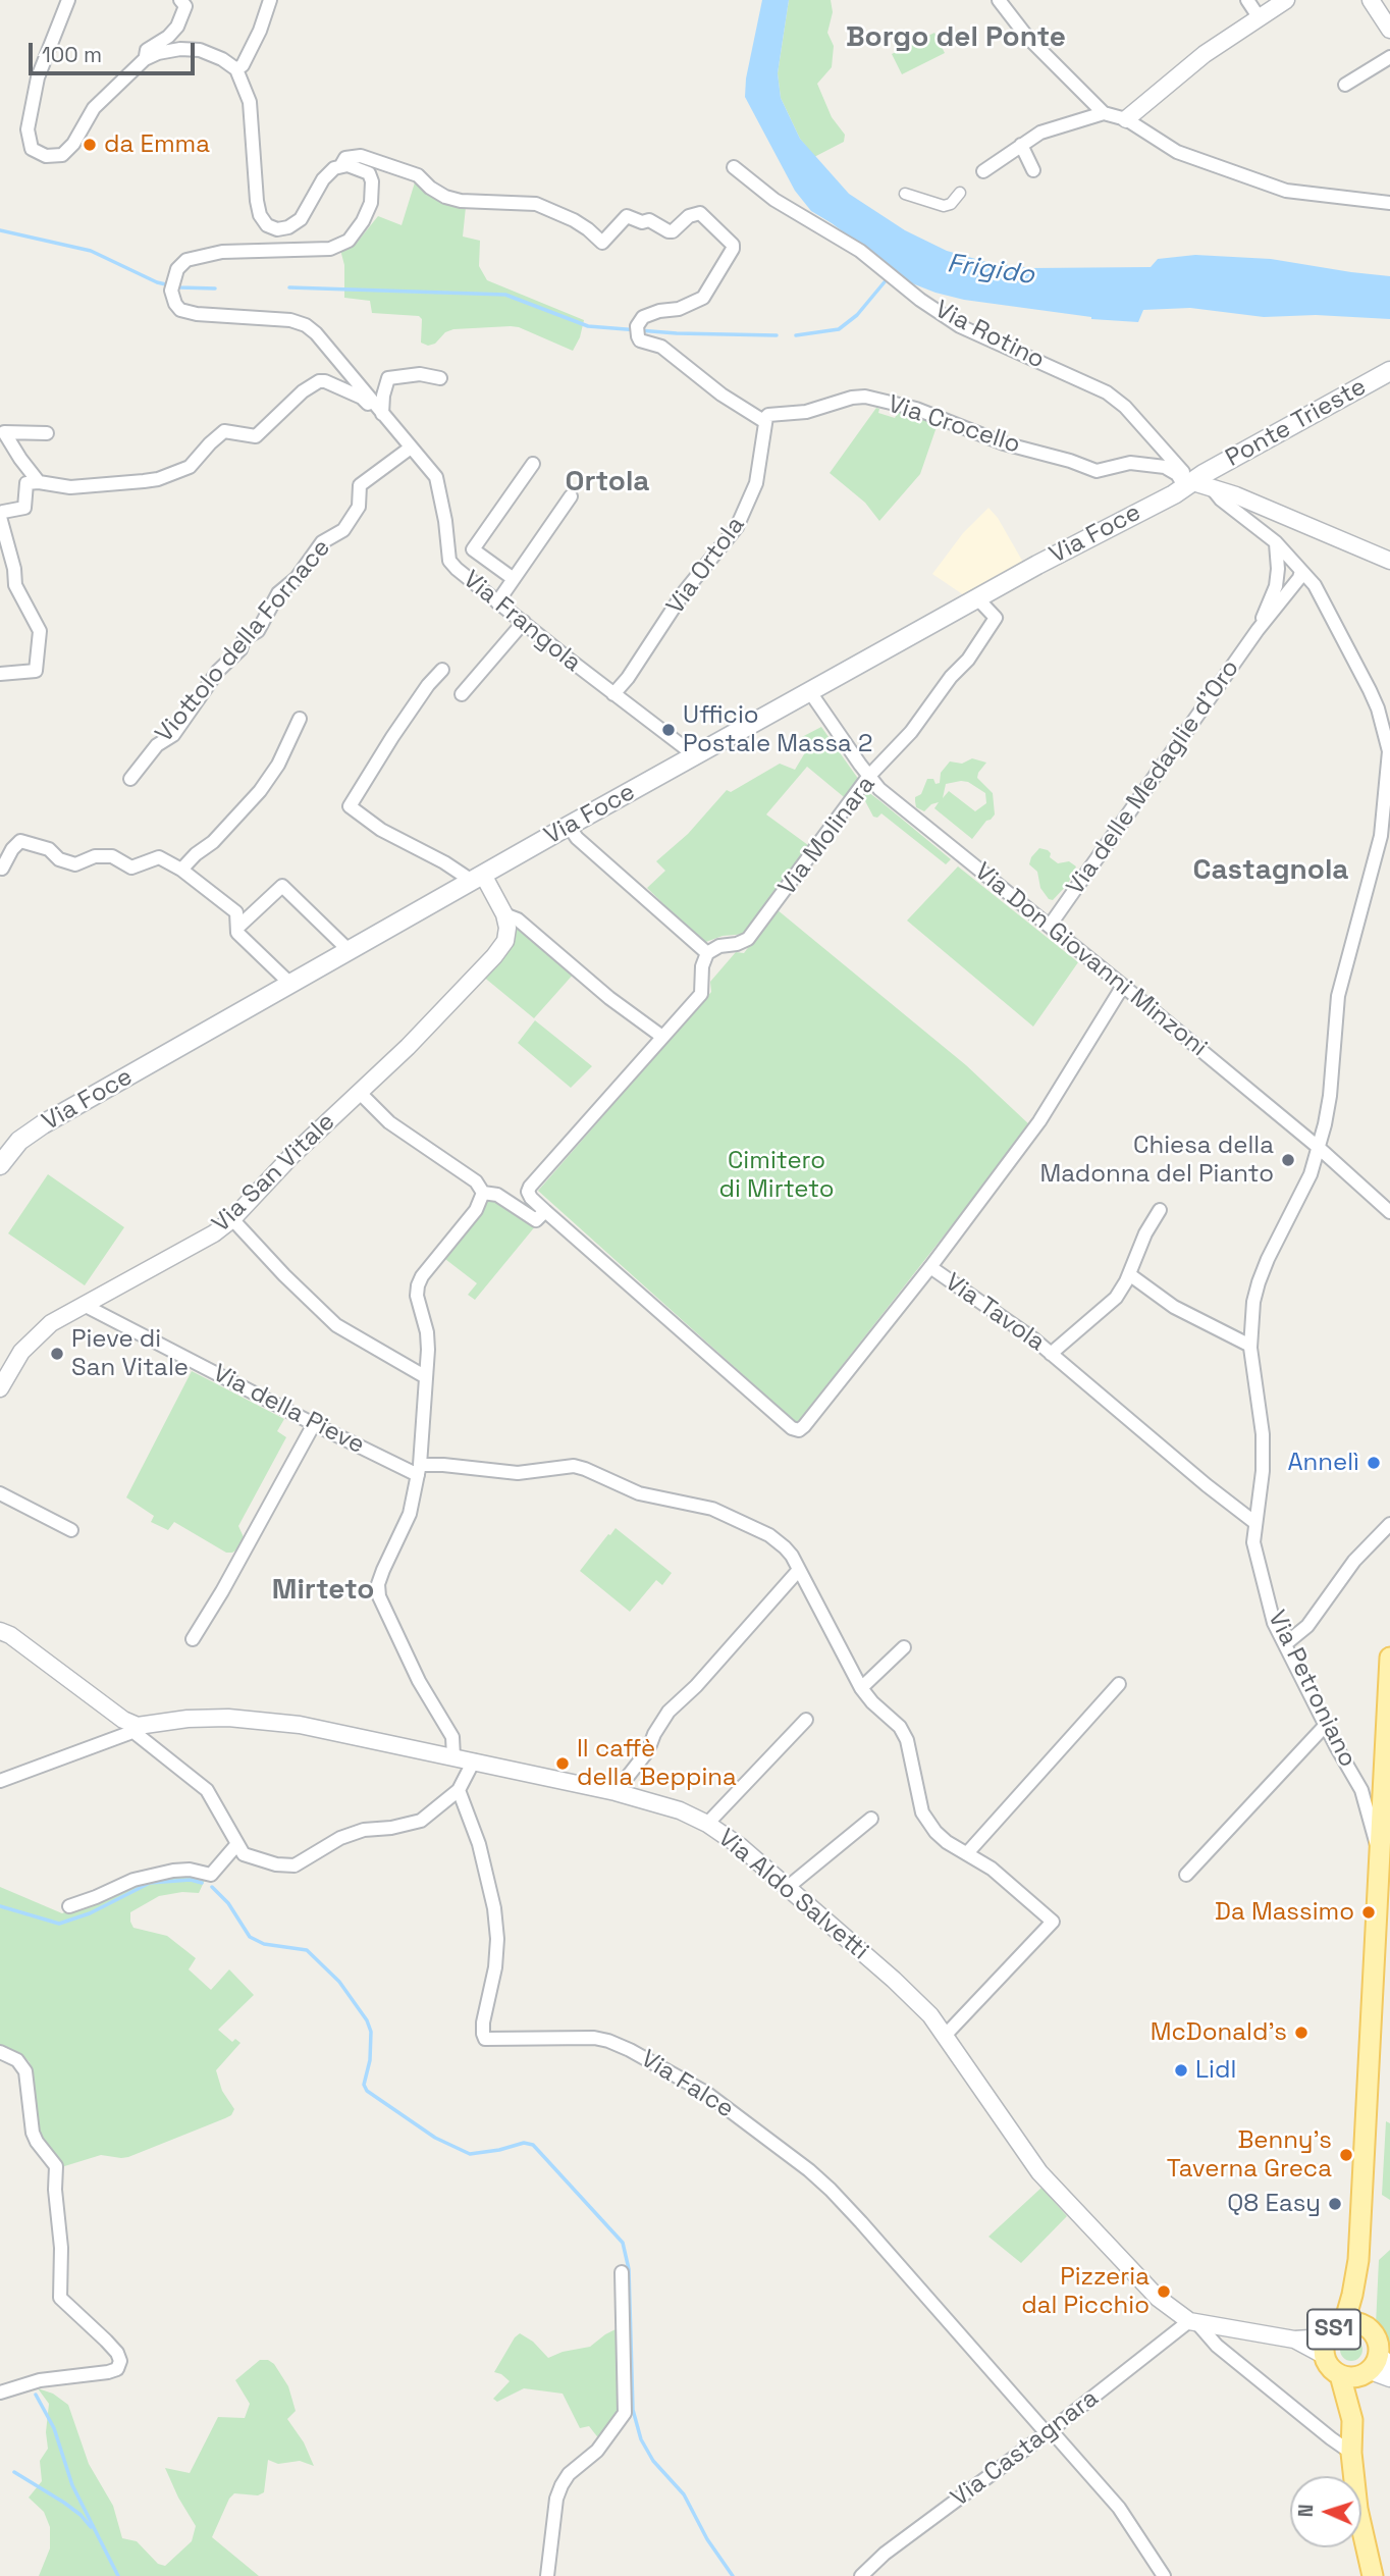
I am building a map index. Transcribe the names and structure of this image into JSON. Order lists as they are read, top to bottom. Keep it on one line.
{"streets":{"main road":["Ponte Trieste","Via Foce","SS1"],"street":["Via Rotino","Via Crocello","Via Ortola","Via Frangola","Viottolo della Fornace","Via delle Medaglie d'Oro","Via Molinara","Via Don Giovanni Minzoni","Via San Vitale","Via Tavola","Via della Pieve","Via Petroniano","Via Aldo Salvetti","Via Falce","Via Castagnara"]},"crossings":[["Via Rotino","Ponte Trieste"],["Via Rotino","Via Crocello"],["Via Rotino","Via Foce"],["Via Rotino","Via Petroniano"],["Ponte Trieste","Via Crocello"],["Ponte Trieste","Via Foce"],["Ponte Trieste","Via Petroniano"],["Via Crocello","Via Foce"],["Via Crocello","Via Ortola"],["Via Crocello","Via Petroniano"],["Via Foce","Via Frangola"],["Via Foce","Via Molinara"],["Via Foce","Via Don Giovanni Minzoni"],["Via Foce","Via Petroniano"],["Via Ortola","Via Frangola"],["Via Frangola","Viottolo della Fornace"],["Via delle Medaglie d'Oro","Via Don Giovanni Minzoni"],["Via delle Medaglie d'Oro","Via Petroniano"],["Via Molinara","Via Don Giovanni Minzoni"],["Via Don Giovanni Minzoni","Via Tavola"],["Via Don Giovanni Minzoni","Via Petroniano"],["Via San Vitale","Via della Pieve"],["Via Tavola","Via Petroniano"],["Via Petroniano","SS1"],["Via Aldo Salvetti","SS1"],["Via Aldo Salvetti","Via Castagnara"],["Via Falce","Via Castagnara"]],"districts":["Borgo del Ponte","Ortola","Castagnola","Mirteto"],"water":["Frigido"],"parks":["Cimitero di Mirteto"],"places":["da Emma","Ufficio Postale Massa 2","Chiesa della Madonna del Pianto","Pieve di San Vitale","Annelì","Il caffè della Beppina","Da Massimo","McDonald's","Lidl","Benny's Taverna Greca","Q8 Easy","Pizzeria dal Picchio"],"scale_bar":"100 m","north":"left"}
